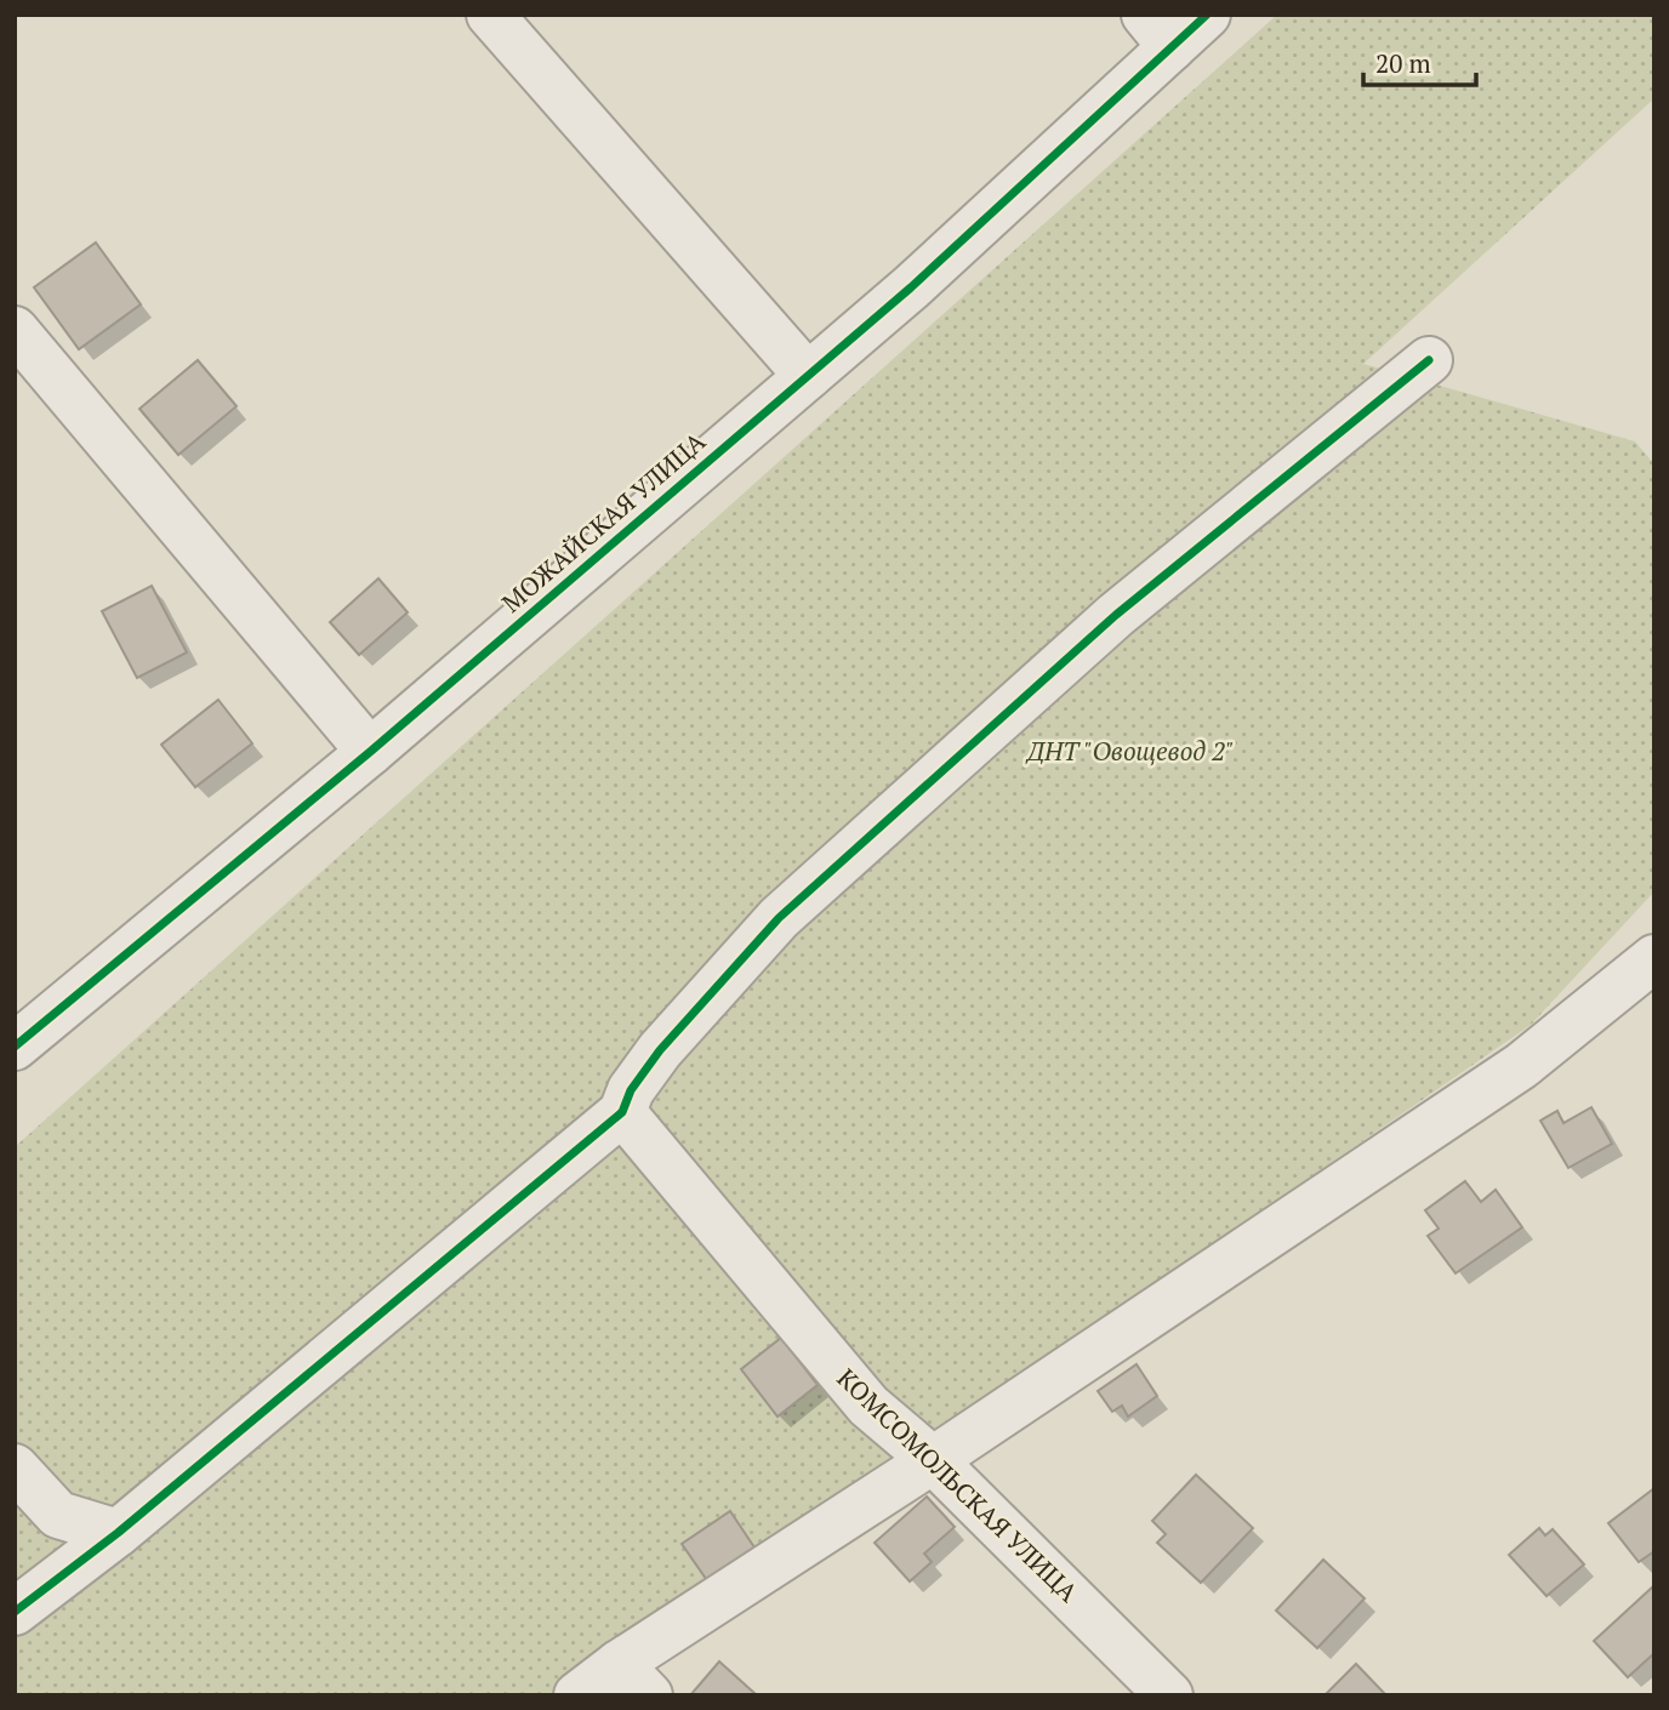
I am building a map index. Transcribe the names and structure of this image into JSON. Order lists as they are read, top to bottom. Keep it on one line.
{"streets":{"street":["МОЖАЙСКАЯ УЛИЦА","КОМСОМОЛЬСКАЯ УЛИЦА"]},"parks":["ДНТ \"Овощевод 2\""],"scale_bar":"20 m"}
